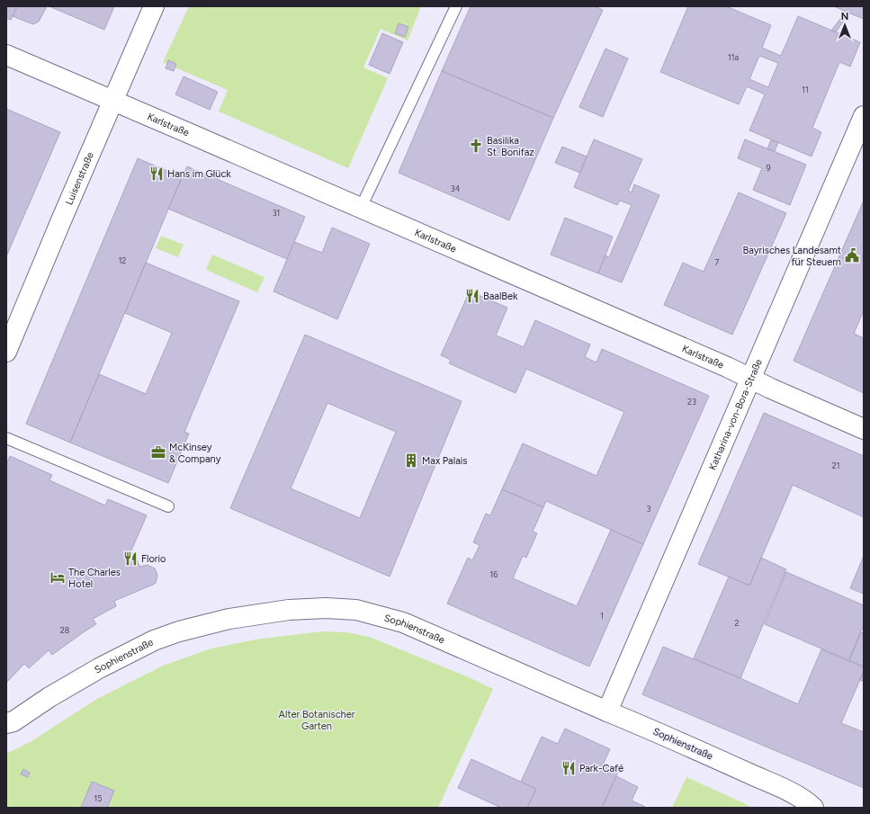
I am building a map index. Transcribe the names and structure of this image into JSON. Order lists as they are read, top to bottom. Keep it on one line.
{"streets":{"street":["Karlstraße","Luisenstraße","Katharina-von-Bora-Straße","Sophienstraße"]},"crossings":[["Karlstraße","Luisenstraße"],["Karlstraße","Katharina-von-Bora-Straße"],["Katharina-von-Bora-Straße","Sophienstraße"]],"parks":["Alter Botanischer Garten"],"places":{"church":["Basilika St. Bonifaz"],"restaurant":["Hans im Glück","BaalBek","Florio","Park-Café"],"public building":["Bayrisches Landesamt für Steuern"],"office":["McKinsey & Company"],"building":["Max Palais"],"hotel":["The Charles Hotel"]},"house_numbers":["11a","11","9","34","31","12","7","23","21","3","16","1","2","28","15"],"north":"top"}
